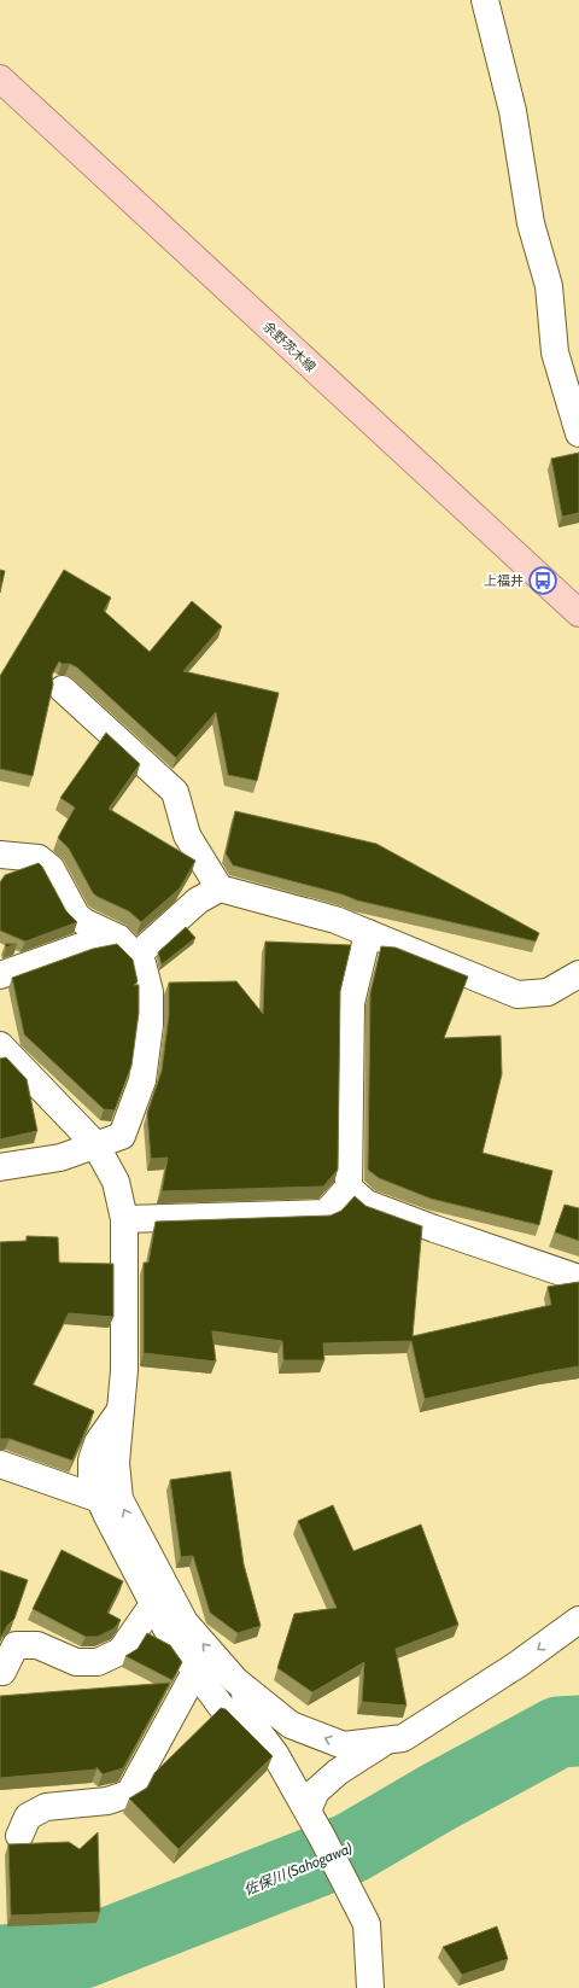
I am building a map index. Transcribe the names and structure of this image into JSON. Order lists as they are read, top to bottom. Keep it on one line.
{"streets":{"main road":["余野茨木線"]},"water":["佐保川 (Sahogawa)"],"places":{"bus stop":["上福井"]}}
